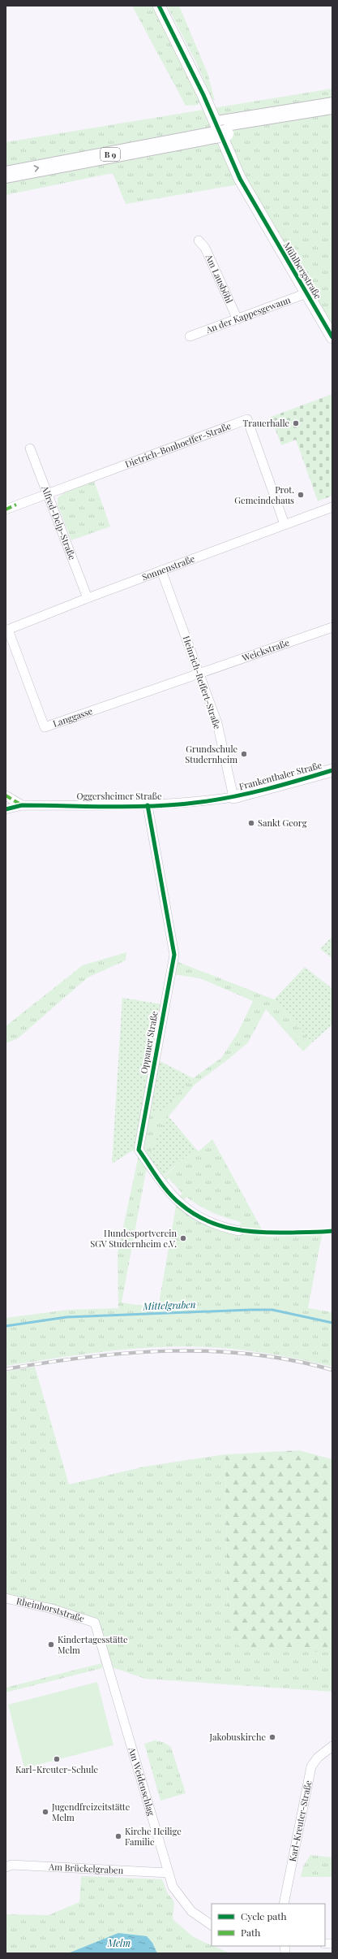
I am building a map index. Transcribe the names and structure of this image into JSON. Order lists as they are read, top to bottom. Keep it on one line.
{"streets":{"highway":["B 9"],"street":["Mühlbergstraße","Am Lausböhl","An der Kappesgewann","Dietrich-Bonhoeffer-Straße","Alfred-Delp-Straße","Sonnenstraße","Weickstraße","Heinrich-Reffert-Straße","Langgasse","Frankenthaler Straße","Oggersheimer Straße","Oppauer Straße","Rheinhorststraße","Am Weidenschlag","Karl-Kreuter-Straße","Am Brückelgraben"]},"crossings":[["Mühlbergstraße","An der Kappesgewann"],["Am Lausböhl","An der Kappesgewann"],["Dietrich-Bonhoeffer-Straße","Alfred-Delp-Straße"],["Dietrich-Bonhoeffer-Straße","Sonnenstraße"],["Alfred-Delp-Straße","Sonnenstraße"],["Sonnenstraße","Heinrich-Reffert-Straße"],["Sonnenstraße","Langgasse"],["Weickstraße","Heinrich-Reffert-Straße"],["Weickstraße","Langgasse"],["Heinrich-Reffert-Straße","Langgasse"],["Heinrich-Reffert-Straße","Frankenthaler Straße"],["Heinrich-Reffert-Straße","Oggersheimer Straße"],["Frankenthaler Straße","Oggersheimer Straße"],["Oggersheimer Straße","Oppauer Straße"],["Rheinhorststraße","Am Weidenschlag"],["Am Weidenschlag","Am Brückelgraben"]],"water":["Mittelgraben","Melm"],"places":["Trauerhalle","Prot. Gemeindehaus","Grundschule Studernheim","Sankt Georg","Hundesportverein SGV Studernheim e.V.","Kindertagesstätte Melm","Jakobuskirche","Karl-Kreuter-Schule","Jugendfreizeitstätte Melm","Kirche Heilige Familie"],"legend":["Cycle path","Path"]}
